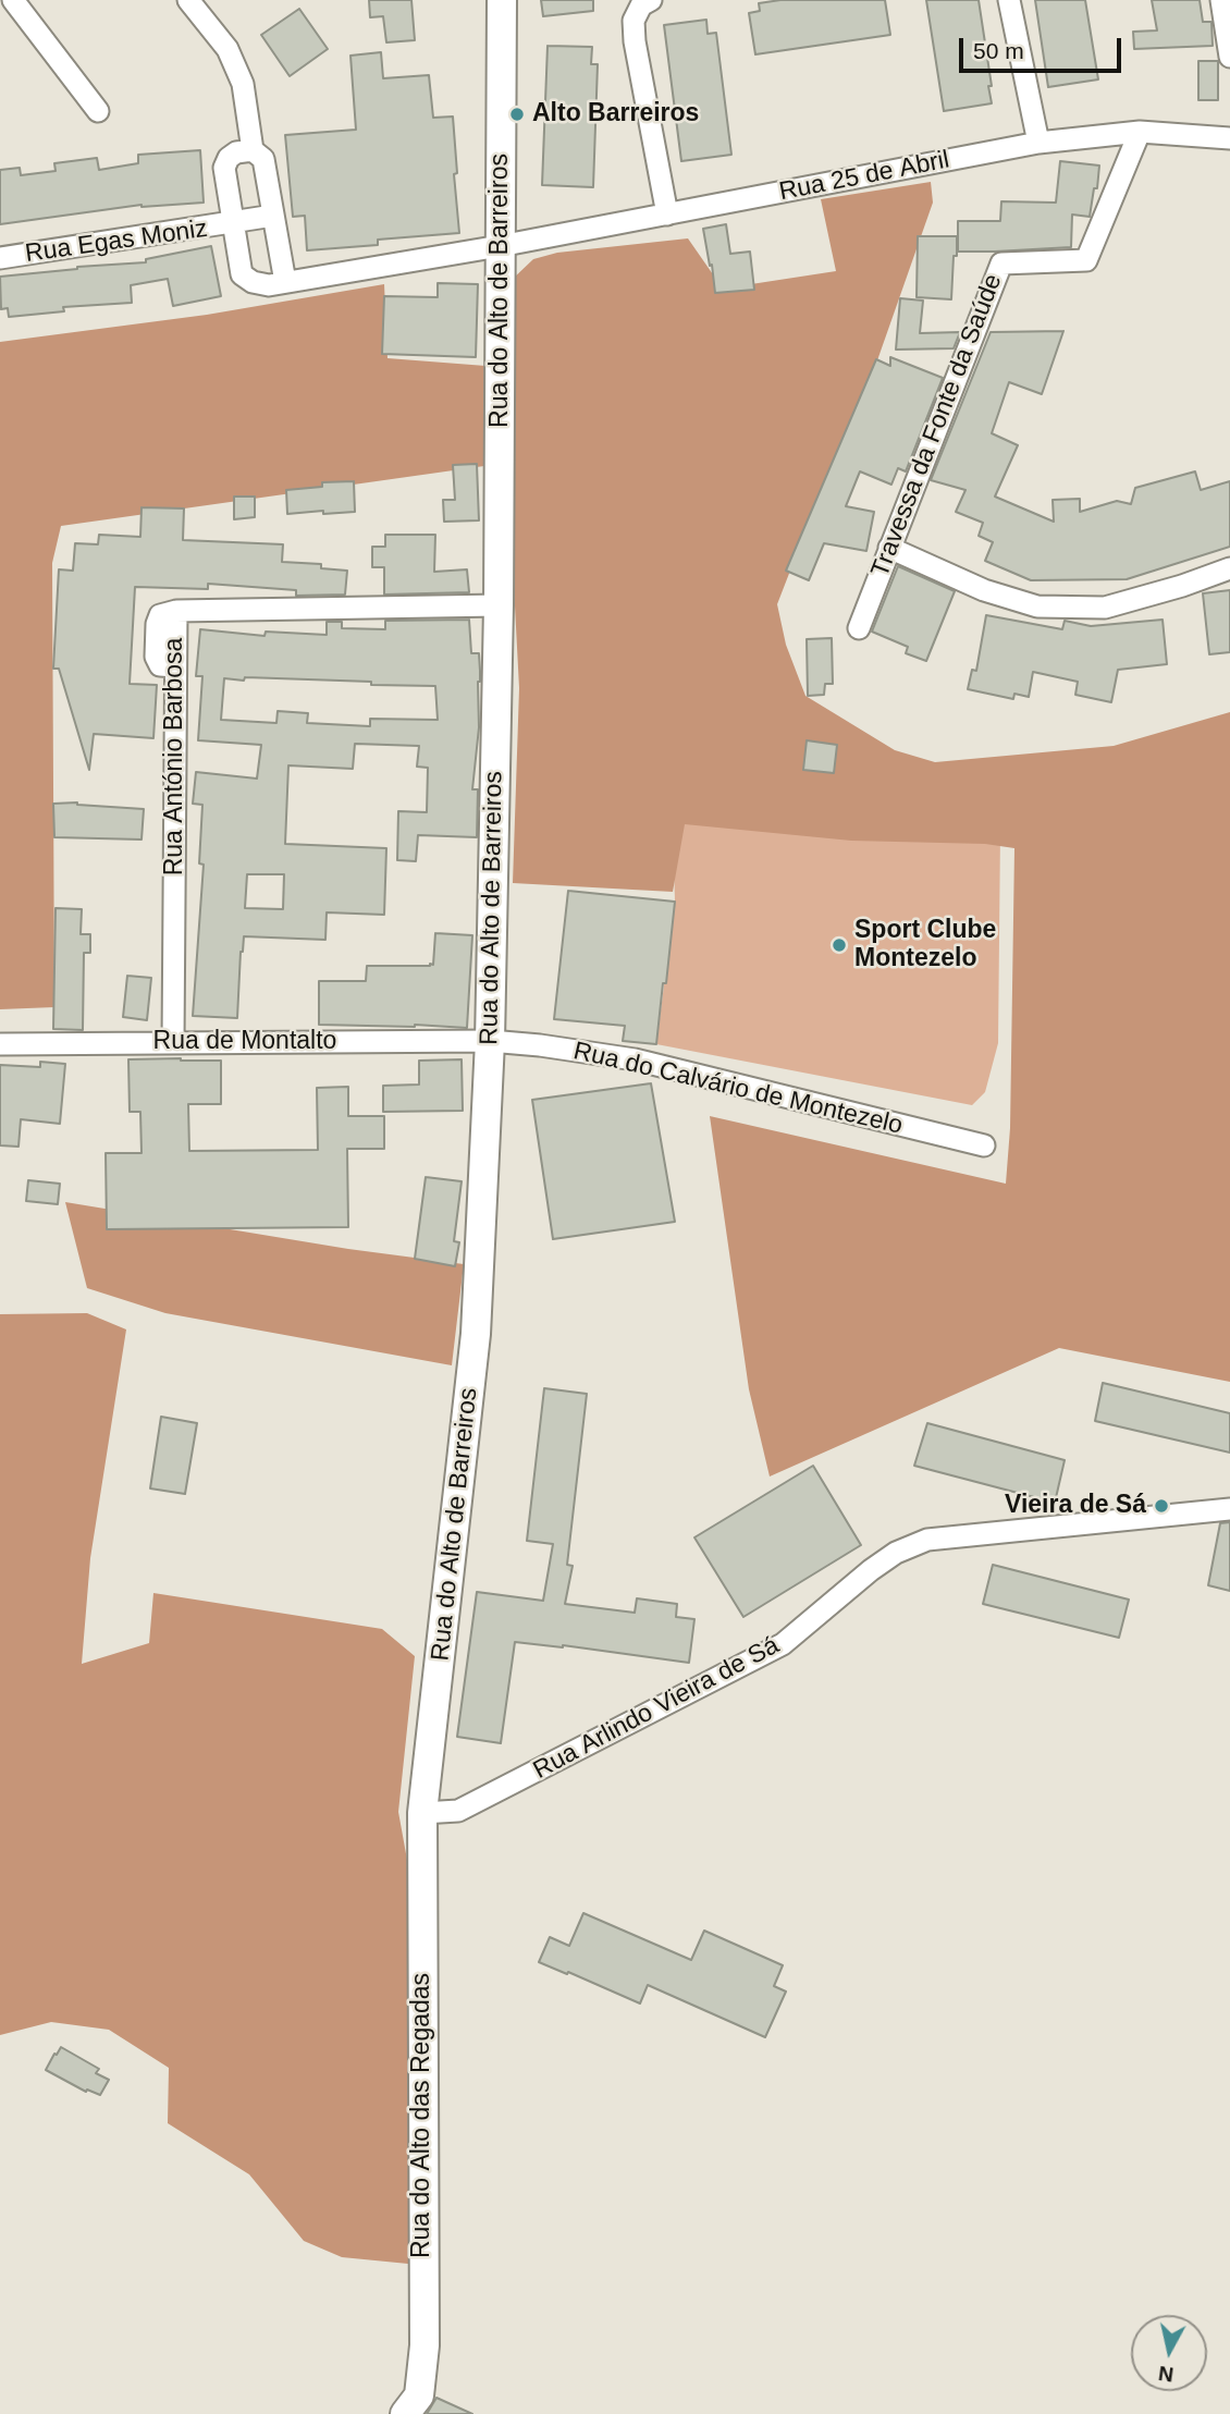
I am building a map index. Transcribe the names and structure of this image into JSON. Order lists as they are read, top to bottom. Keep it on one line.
{"streets":{"street":["Rua 25 de Abril","Rua Egas Moniz","Rua do Alto de Barreiros","Travessa da Fonte da Saúde","Rua António Barbosa","Rua de Montalto","Rua do Calvário de Montezelo","Rua Arlindo Vieira de Sá","Rua do Alto das Regadas"]},"crossings":[["Rua 25 de Abril","Rua Egas Moniz"],["Rua 25 de Abril","Rua do Alto de Barreiros"],["Rua 25 de Abril","Travessa da Fonte da Saúde"],["Rua Egas Moniz","Rua do Alto de Barreiros"],["Rua do Alto de Barreiros","Rua António Barbosa"],["Rua do Alto de Barreiros","Rua de Montalto"],["Rua do Alto de Barreiros","Rua do Calvário de Montezelo"],["Rua do Alto de Barreiros","Rua Arlindo Vieira de Sá"],["Rua do Alto de Barreiros","Rua do Alto das Regadas"],["Rua António Barbosa","Rua de Montalto"],["Rua de Montalto","Rua do Calvário de Montezelo"],["Rua Arlindo Vieira de Sá","Rua do Alto das Regadas"]],"places":["Alto Barreiros","Sport Clube Montezelo","Vieira de Sá"],"scale_bar":"50 m","north":"bottom"}
